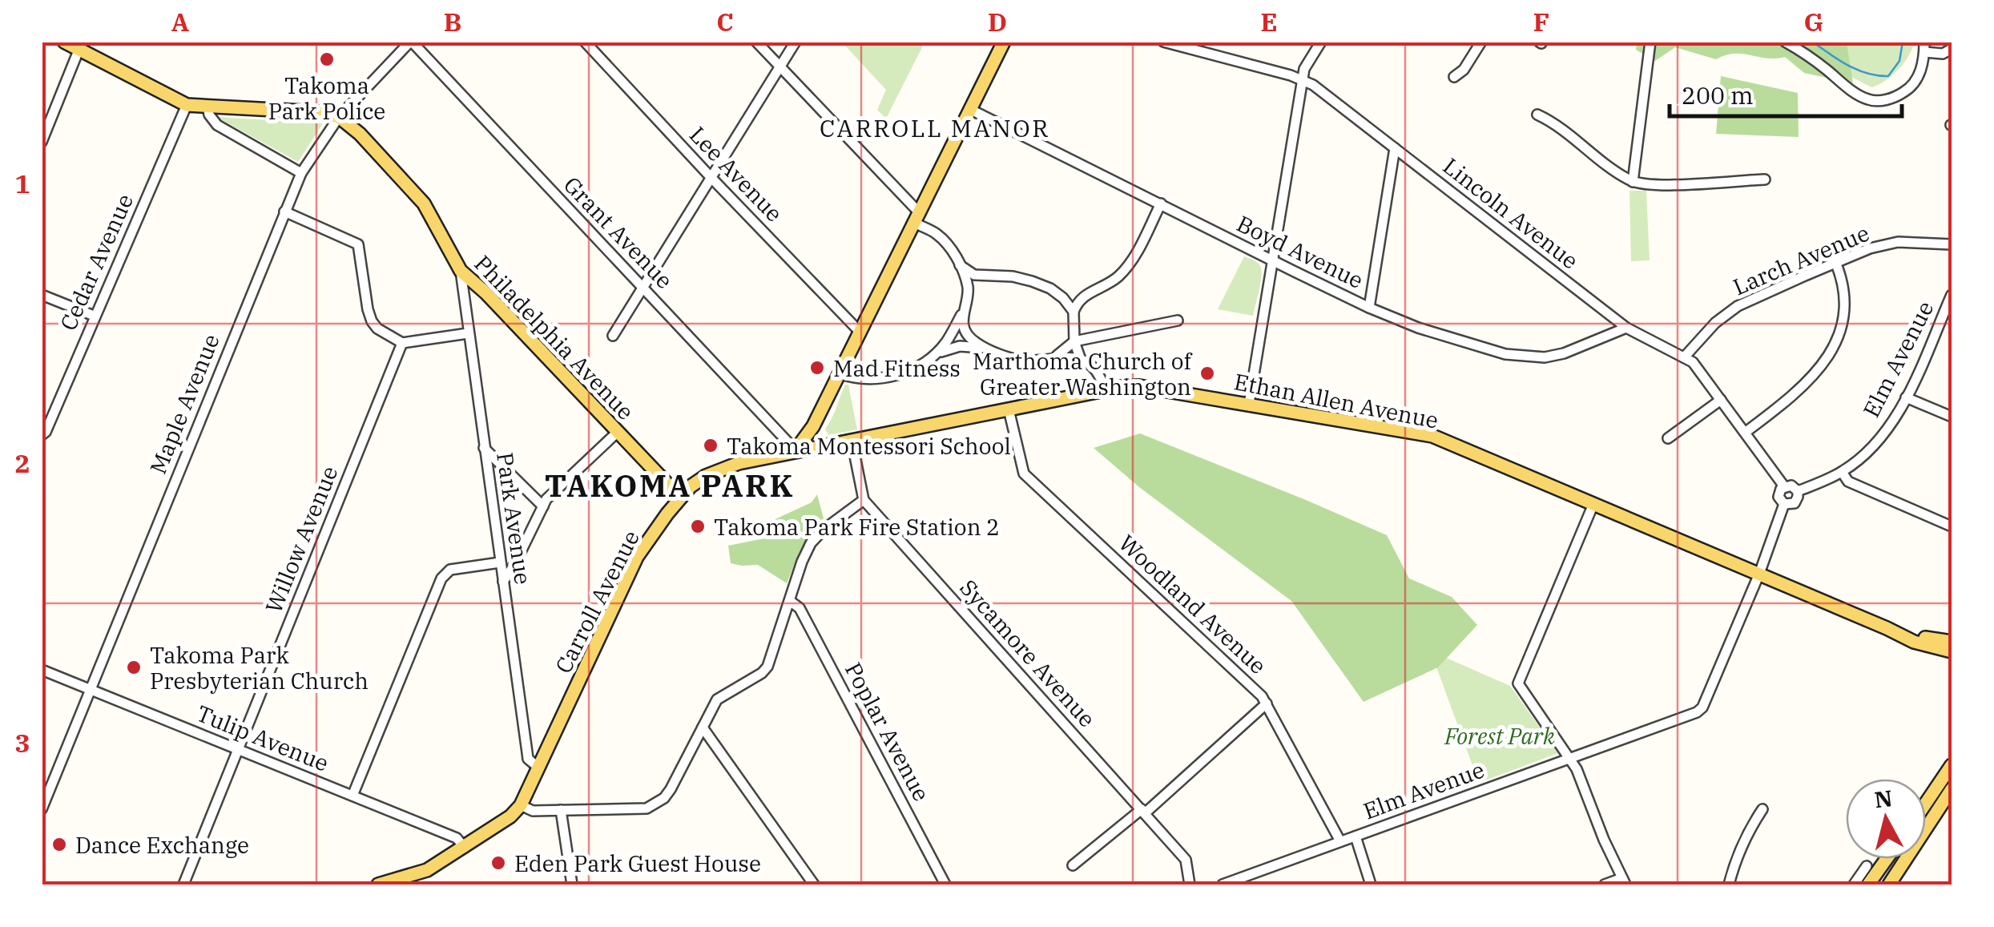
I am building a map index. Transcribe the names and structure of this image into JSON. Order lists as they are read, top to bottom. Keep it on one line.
{"streets":{"main road":["Philadelphia Avenue","Ethan Allen Avenue","Carroll Avenue"],"street":["Lee Avenue","Lincoln Avenue","Grant Avenue","Boyd Avenue","Larch Avenue","Cedar Avenue","Elm Avenue","Maple Avenue","Park Avenue","Willow Avenue","Woodland Avenue","Sycamore Avenue","Poplar Avenue","Tulip Avenue"]},"crossings":[["Lincoln Avenue","Boyd Avenue"],["Lincoln Avenue","Larch Avenue"],["Lincoln Avenue","Elm Avenue"],["Grant Avenue","Ethan Allen Avenue"],["Grant Avenue","Maple Avenue"],["Grant Avenue","Carroll Avenue"],["Philadelphia Avenue","Maple Avenue"],["Philadelphia Avenue","Park Avenue"],["Philadelphia Avenue","Carroll Avenue"],["Elm Avenue","Ethan Allen Avenue"],["Elm Avenue","Woodland Avenue"],["Ethan Allen Avenue","Carroll Avenue"],["Ethan Allen Avenue","Woodland Avenue"],["Maple Avenue","Tulip Avenue"],["Park Avenue","Carroll Avenue"],["Willow Avenue","Tulip Avenue"],["Carroll Avenue","Tulip Avenue"]],"districts":["CARROLL MANOR","TAKOMA PARK"],"parks":["Forest Park"],"places":["Takoma Park Police","Mad Fitness","Marthoma Church of Greater Washington","Takoma Montessori School","Takoma Park Fire Station 2","Takoma Park Presbyterian Church","Dance Exchange","Eden Park Guest House"],"scale_bar":"200 m","north":"top","grid":{"columns":["A","B","C","D","E","F","G"],"rows":["1","2","3"]}}
